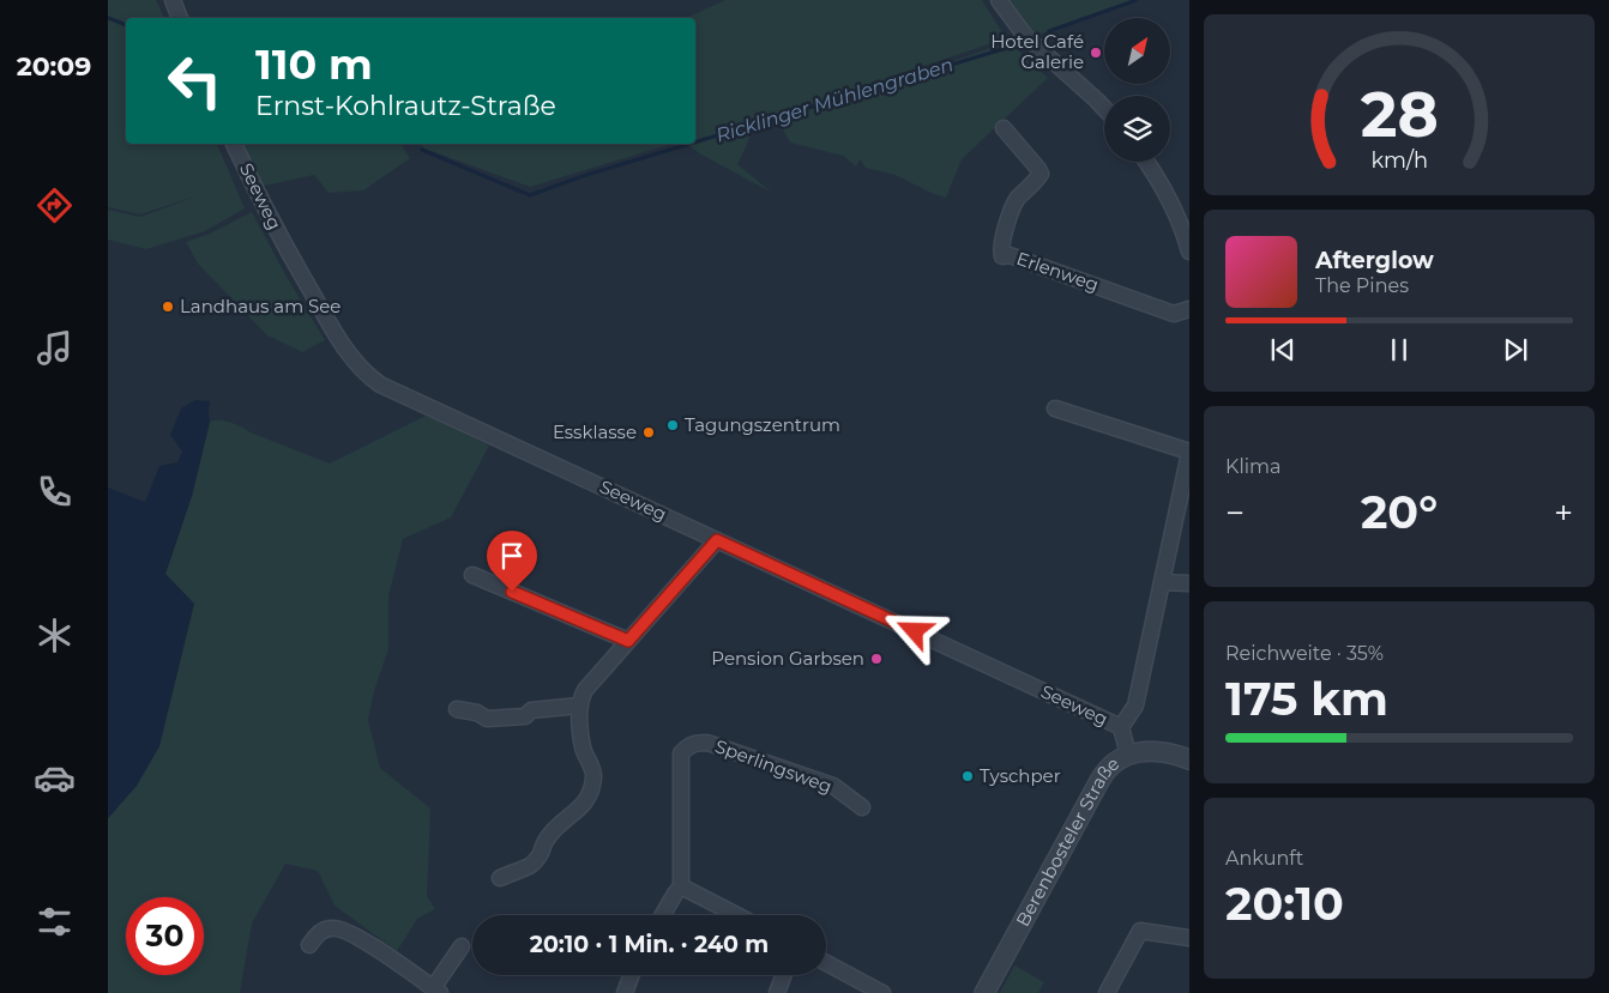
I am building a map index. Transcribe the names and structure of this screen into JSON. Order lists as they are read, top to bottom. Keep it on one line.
{"streets":{"street":["Seeweg","Erlenweg","Sperlingsweg","Berenbosteler Straße"]},"crossings":[["Seeweg","Berenbosteler Straße"]],"water":["Ricklinger Mühlengraben"],"places":["Hotel Café Galerie","Landhaus am See","Tagungszentrum","Essklasse","Pension Garbsen","Tyschper"],"north":"top right","page":{"tabs":"20:09","turn":["110 m","Ernst-Kohlrautz-Straße"],"song":["Afterglow","The Pines"],"tile":["Klima",["Reichweite · 35%","175 km"],["Ankunft","20:10"]],"heat":["−","20°","+"],"limit":"30","trip":"20:10 · 1 Min. · 240 m","gauge":["28","km/h"]}}
